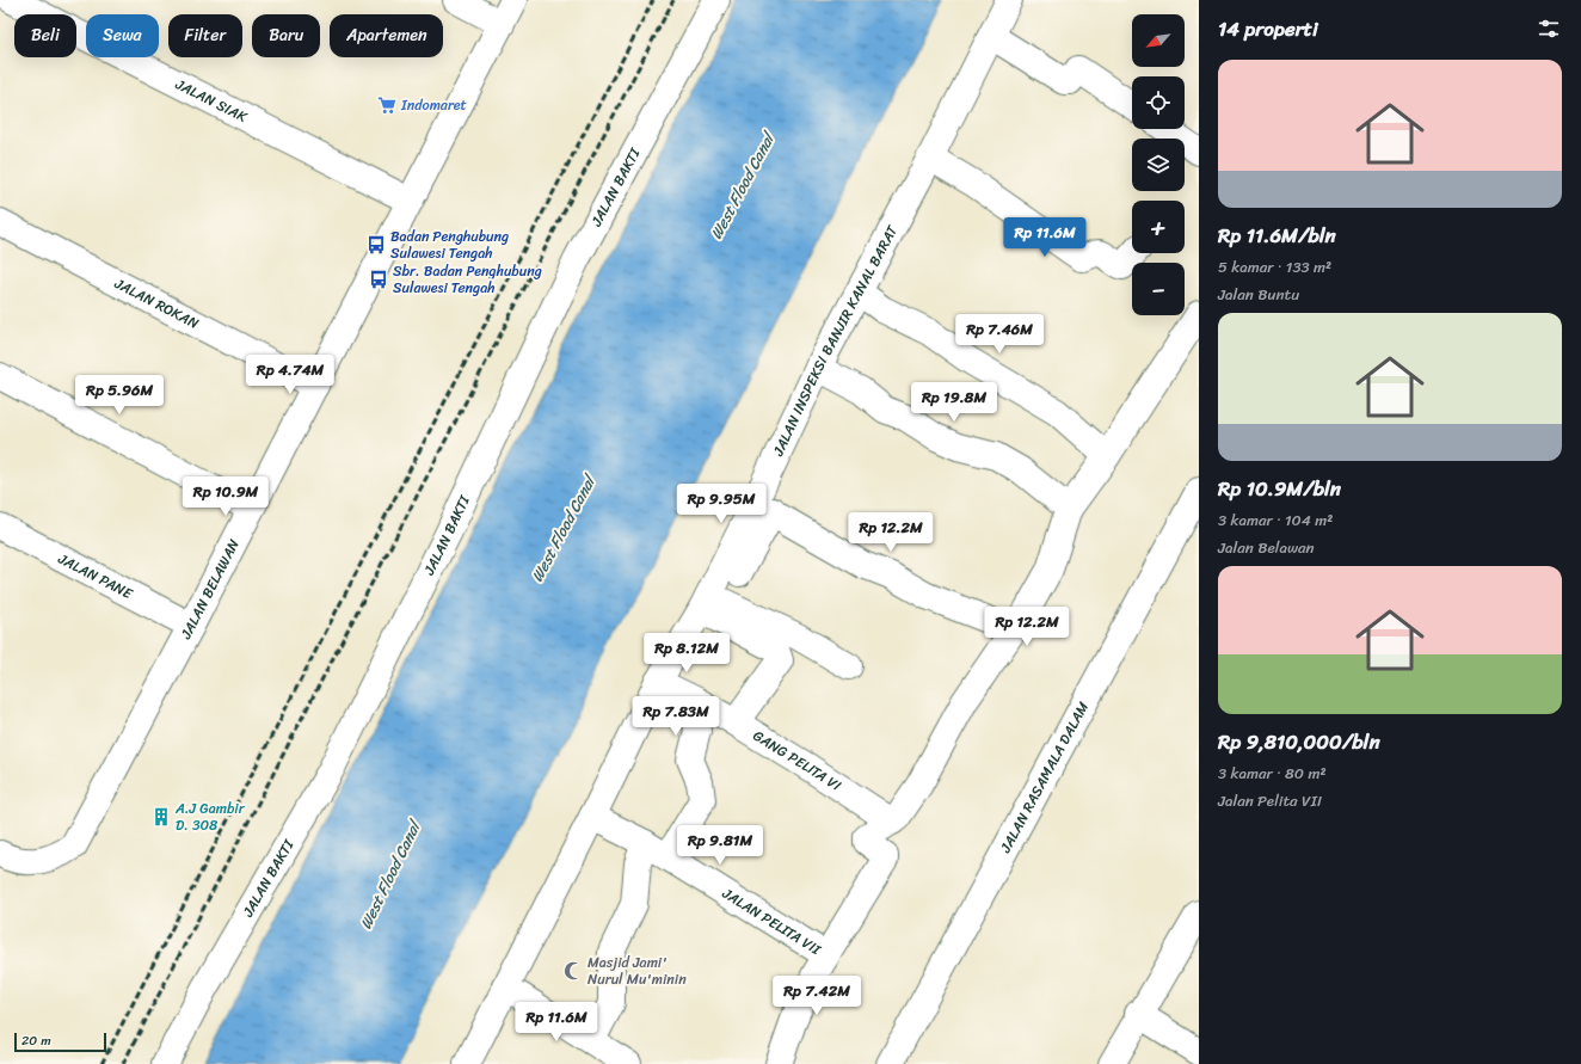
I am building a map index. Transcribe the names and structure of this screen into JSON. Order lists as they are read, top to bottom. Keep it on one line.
{"streets":{"street":["JALAN SIAK","JALAN BAKTI","JALAN ROKAN","JALAN INSPEKSI BANJIR KANAL BARAT","JALAN PANE","JALAN BELAWAN","GANG PELITA VI","JALAN RASAMALA DALAM","JALAN PELITA VII"]},"crossings":[["JALAN SIAK","JALAN BELAWAN"],["JALAN ROKAN","JALAN BELAWAN"],["JALAN INSPEKSI BANJIR KANAL BARAT","GANG PELITA VI"],["JALAN INSPEKSI BANJIR KANAL BARAT","JALAN PELITA VII"],["JALAN PANE","JALAN BELAWAN"]],"water":["West Flood Canal"],"places":{"supermarket":["Indomaret"],"bus stop":["Badan Penghubung Sulawesi Tengah","Sbr. Badan Penghubung Sulawesi Tengah"],"building":["A.J Gambir D. 308"],"mosque":["Masjid Jami' Nurul Mu'minin"]},"scale_bar":"20 m","north":"bottom left","page":{"heading":"14 properti","map_buttons":["+","−"],"chip":["Beli","Sewa","Filter","Baru","Apartemen"],"list":[{"name":"Rp 11.6M/bln","note":"5 kamar · 133 m² · Jalan Buntu"},{"name":"Rp 10.9M/bln","note":"3 kamar · 104 m² · Jalan Belawan"},{"name":"Rp 9,810,000/bln","note":"3 kamar · 80 m² · Jalan Pelita VII"}],"price":["Rp 11.6M","Rp 7.46M","Rp 4.74M","Rp 5.96M","Rp 19.8M","Rp 10.9M","Rp 9.95M","Rp 12.2M","Rp 12.2M","Rp 8.12M","Rp 7.83M","Rp 9.81M","Rp 7.42M","Rp 11.6M"],"scale":"20 m"}}
